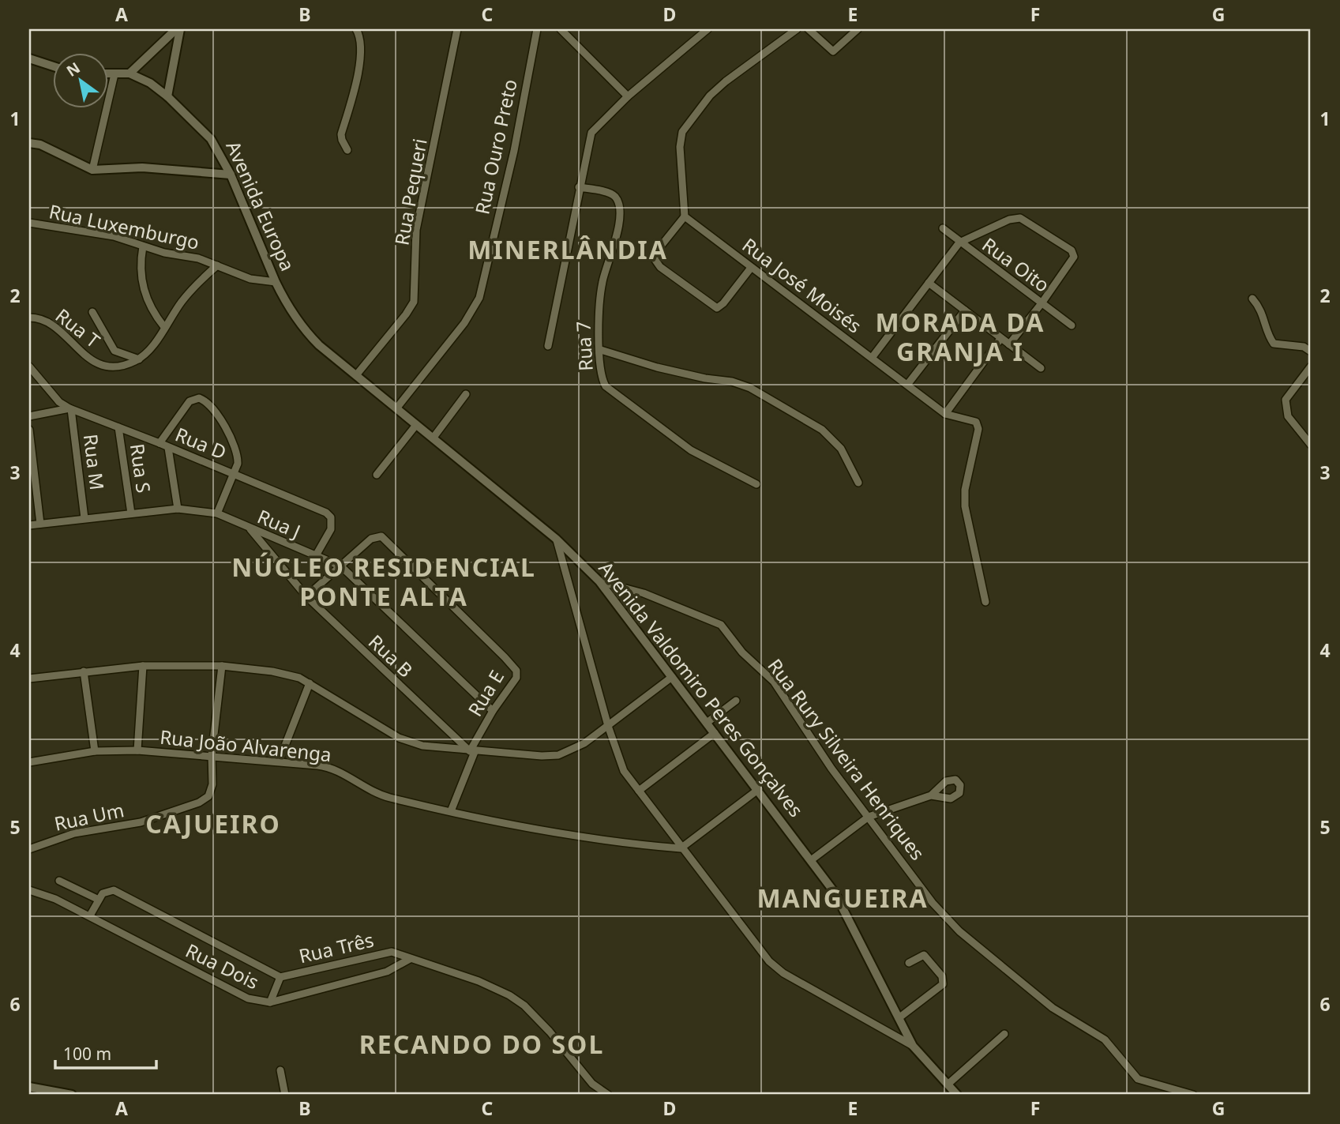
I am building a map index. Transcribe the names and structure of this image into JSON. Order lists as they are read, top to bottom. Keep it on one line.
{"streets":{"street":["Rua Ouro Preto","Rua Pequeri","Avenida Europa","Rua Luxemburgo","Rua Oito","Rua José Moisés","Rua T","Rua 7","Rua D","Rua M","Rua S","Rua J","Rua B","Avenida Valdomiro Peres Gonçalves","Rua E","Rua João Alvarenga","Rua Rury Silveira Henriques","Rua Um","Rua Três","Rua Dois"]},"crossings":[["Rua Ouro Preto","Avenida Valdomiro Peres Gonçalves"],["Rua Pequeri","Avenida Valdomiro Peres Gonçalves"],["Avenida Europa","Rua Luxemburgo"],["Avenida Europa","Avenida Valdomiro Peres Gonçalves"],["Rua D","Rua M"],["Rua D","Rua S"],["Rua D","Rua J"],["Rua M","Rua J"],["Rua S","Rua J"],["Rua J","Rua B"],["Rua J","Rua E"],["Rua B","Rua E"],["Avenida Valdomiro Peres Gonçalves","Rua Rury Silveira Henriques"],["Rua E","Rua João Alvarenga"],["Rua João Alvarenga","Rua Um"],["Rua Três","Rua Dois"]],"districts":["MINERLÂNDIA","MORADA DA GRANJA I","NÚCLEO RESIDENCIAL PONTE ALTA","CAJUEIRO","MANGUEIRA","RECANDO DO SOL"],"scale_bar":"100 m","north":"top left","grid":{"columns":["A","B","C","D","E","F","G"],"rows":["1","2","3","4","5","6"]}}
